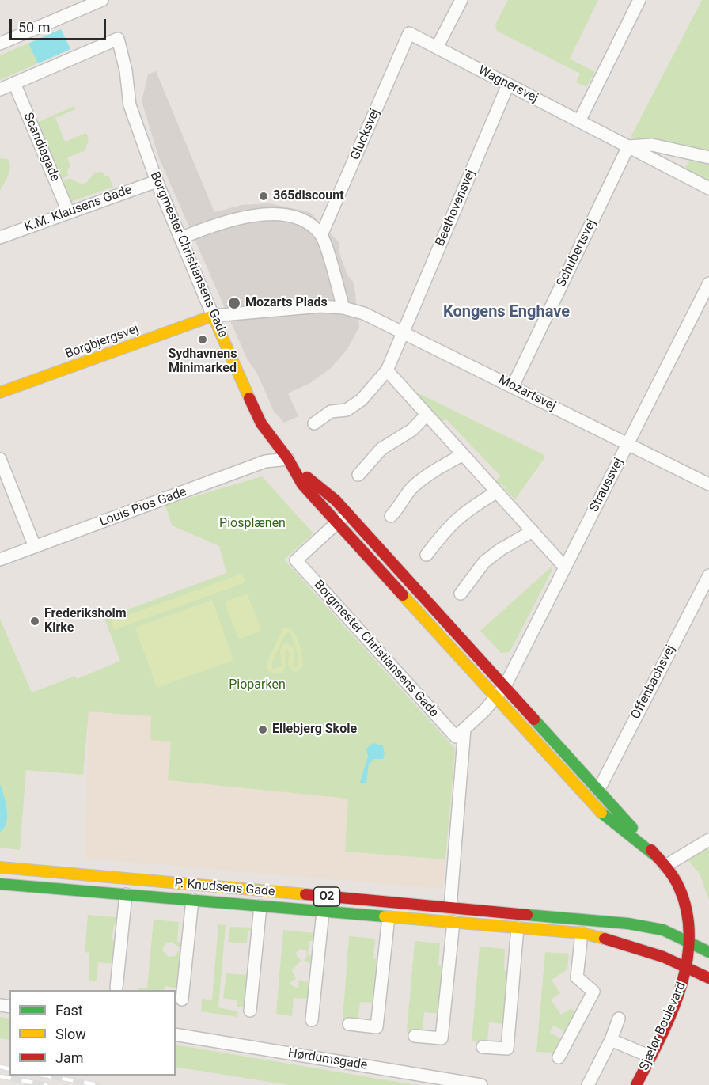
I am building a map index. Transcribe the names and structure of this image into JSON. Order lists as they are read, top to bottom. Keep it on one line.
{"streets":{"street":["Wagnersvej","Glucksvej","Scandiagade","Beethovensvej","K.M. Klausens Gade","Schubertsvej","Borgmester Christiansens Gade","Borgbjergsvej","Mozartsvej","Straussvej","Louis Pios Gade","Offenbachsvej","P. Knudsens Gade","O2","Sjælør Boulevard","Hørdumsgade"]},"crossings":[["Wagnersvej","Glucksvej"],["Wagnersvej","Beethovensvej"],["Wagnersvej","Schubertsvej"],["Scandiagade","K.M. Klausens Gade"],["Scandiagade","Borgmester Christiansens Gade"],["Beethovensvej","Mozartsvej"],["K.M. Klausens Gade","Borgmester Christiansens Gade"],["Schubertsvej","Mozartsvej"],["Borgmester Christiansens Gade","Borgbjergsvej"],["Borgmester Christiansens Gade","Straussvej"],["Borgmester Christiansens Gade","Louis Pios Gade"],["Borgmester Christiansens Gade","Offenbachsvej"],["Borgmester Christiansens Gade","P. Knudsens Gade"],["Borgmester Christiansens Gade","O2"],["Borgmester Christiansens Gade","Sjælør Boulevard"],["Mozartsvej","Straussvej"],["P. Knudsens Gade","O2"],["P. Knudsens Gade","Sjælør Boulevard"],["O2","Sjælør Boulevard"]],"districts":["Kongens Enghave"],"parks":["Piosplænen","Pioparken"],"places":["365discount","Mozarts Plads","Sydhavnens Minimarked","Frederiksholm Kirke","Ellebjerg Skole"],"legend":["Fast","Slow","Jam"],"scale_bar":"50 m"}
